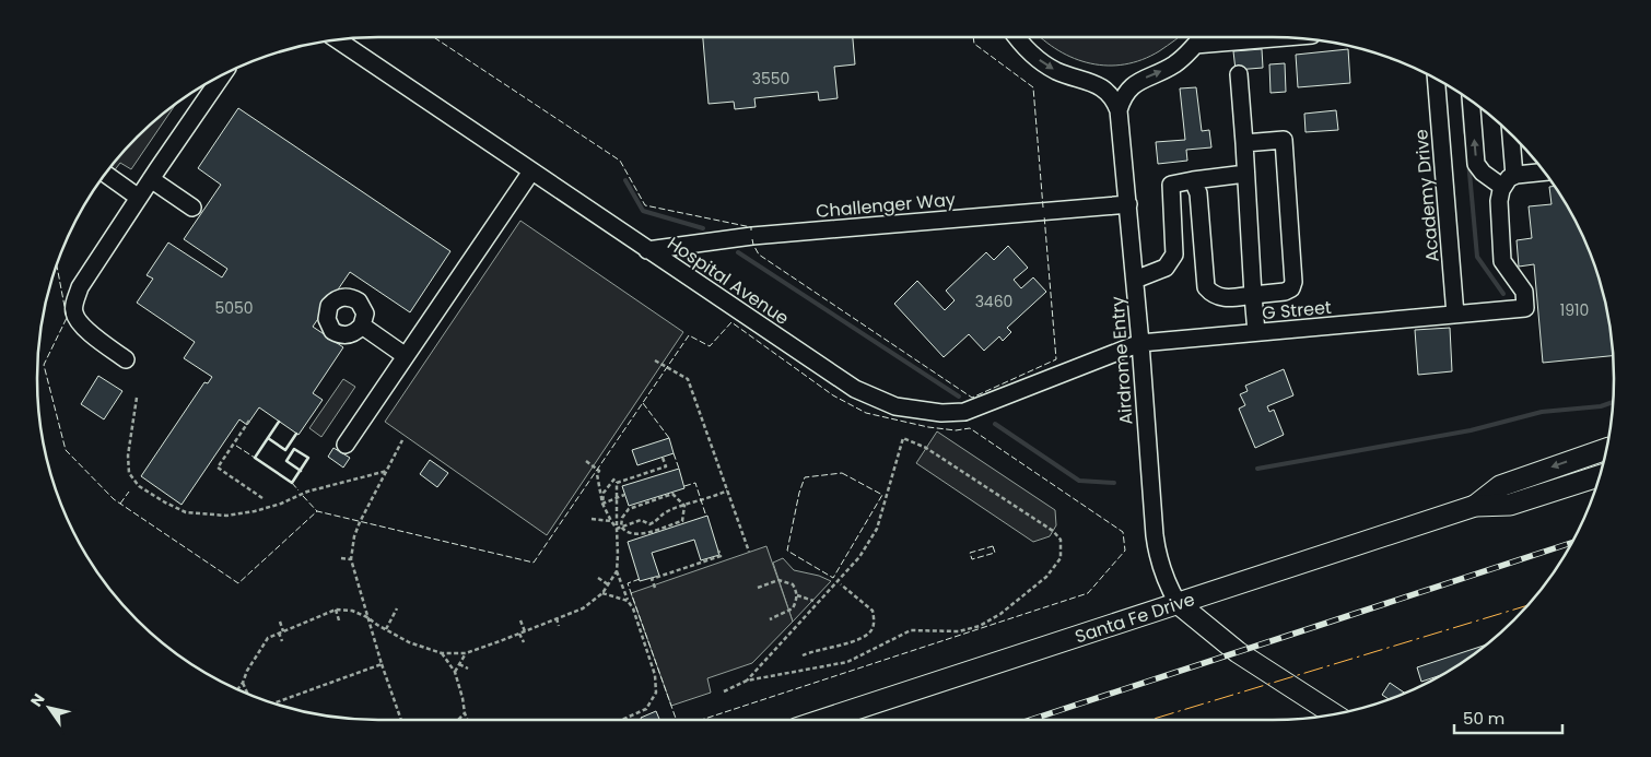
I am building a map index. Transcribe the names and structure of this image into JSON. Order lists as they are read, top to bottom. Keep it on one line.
{"streets":{"main road":["Santa Fe Drive"],"street":["Academy Drive","Challenger Way","Hospital Avenue","G Street","Airdrome Entry"]},"crossings":[["Academy Drive","G Street"],["Challenger Way","Hospital Avenue"],["Challenger Way","Airdrome Entry"],["Hospital Avenue","G Street"],["Hospital Avenue","Airdrome Entry"],["G Street","Airdrome Entry"],["Airdrome Entry","Santa Fe Drive"]],"house_numbers":["3550","3460","5050","1910"],"scale_bar":"50 m","north":"top left"}
